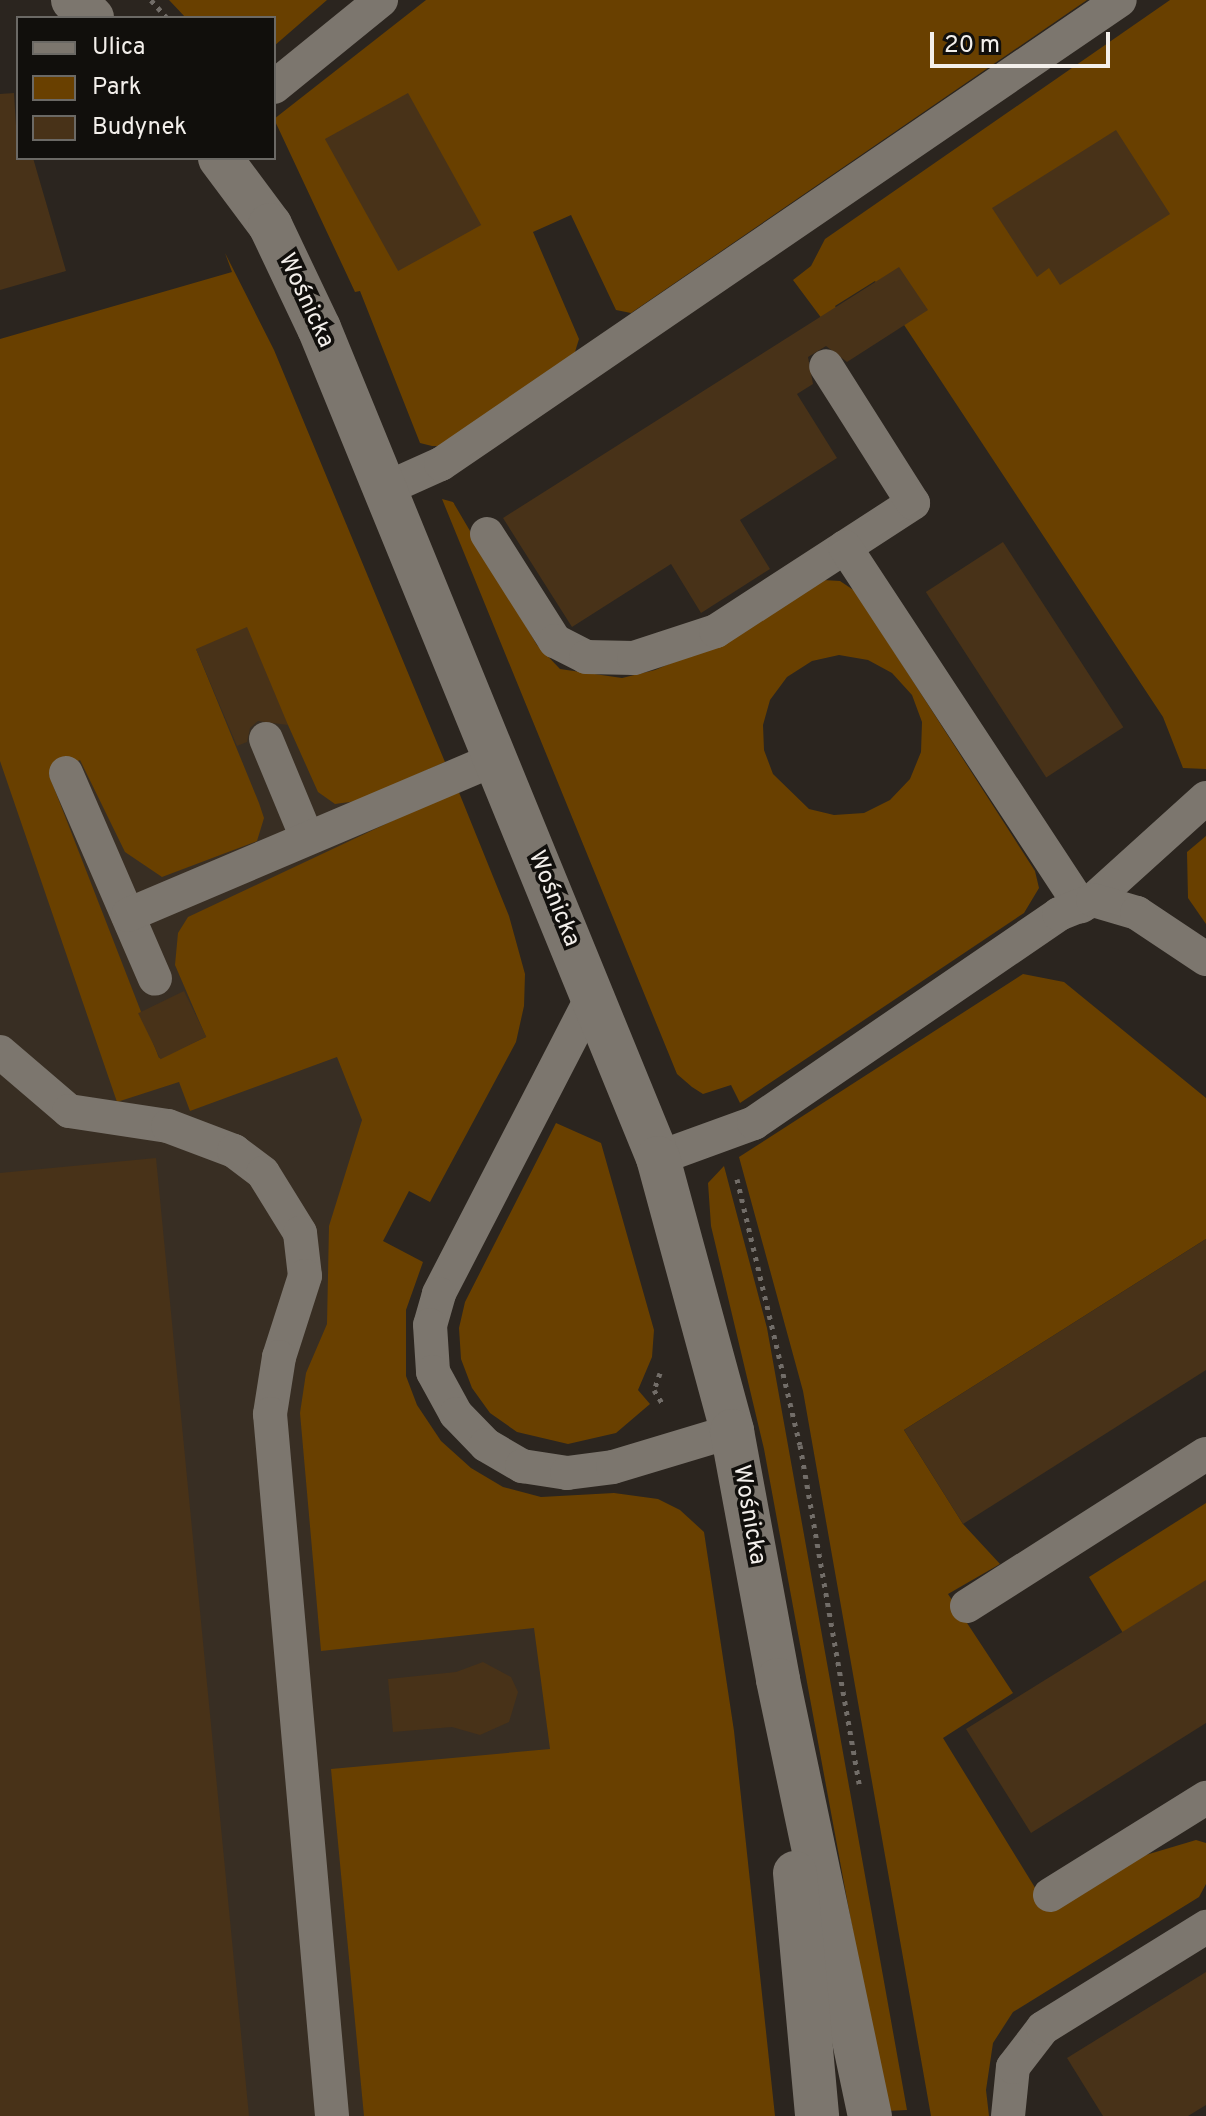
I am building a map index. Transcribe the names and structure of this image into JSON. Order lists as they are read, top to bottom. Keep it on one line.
{"streets":{"street":["Wośnicka"]},"legend":["Ulica","Park","Budynek"],"scale_bar":"20 m"}
